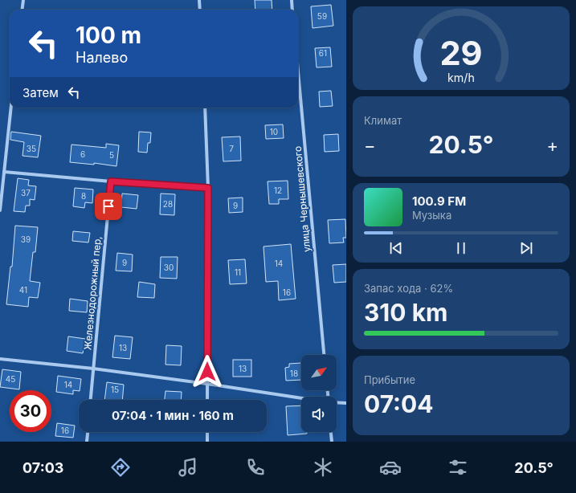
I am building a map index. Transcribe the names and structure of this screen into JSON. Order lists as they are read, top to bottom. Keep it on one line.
{"streets":{"street":["улица Чернышевского","Железнодорожный пер,"]},"house_numbers":["59","61","10","35","7","6","5","12","37","8","28","9","39","9","14","30","11","41","16","13","13","18","45","14","15","16"],"north":"top right","page":{"turn":["100 m","Налево"],"then":"Затем","tile":["Климат",["Запас хода · 62%","310 km"],["Прибытие","07:04"]],"heat":["−","20.5°","+"],"song":["100.9 FM","Музыка"],"limit":"30","trip":"07:04 · 1 мин · 160 m","tabs":["07:03","20.5°"],"gauge":["29","km/h"]}}
